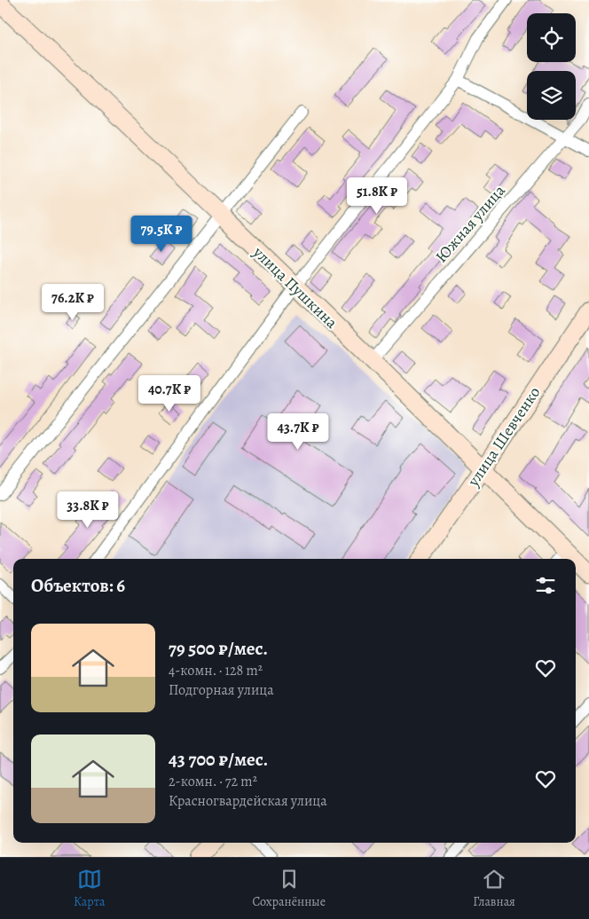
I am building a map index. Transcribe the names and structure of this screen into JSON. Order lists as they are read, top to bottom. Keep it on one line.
{"streets":{"street":["Южная улица","улица Пушкина","улица Шевченко"]},"crossings":[["Южная улица","улица Пушкина"],["улица Пушкина","улица Шевченко"]],"page":{"price":["51.8K ₽","79.5K ₽","76.2K ₽","40.7K ₽","43.7K ₽","33.8K ₽"],"heading":"Объектов: 6","list":[{"name":"79 500 ₽/мес.","note":"4-комн. · 128 m² · Подгорная улица"},{"name":"43 700 ₽/мес.","note":"2-комн. · 72 m² · Красногвардейская улица"}],"tabs":["Карта","Сохранённые","Главная"]}}
